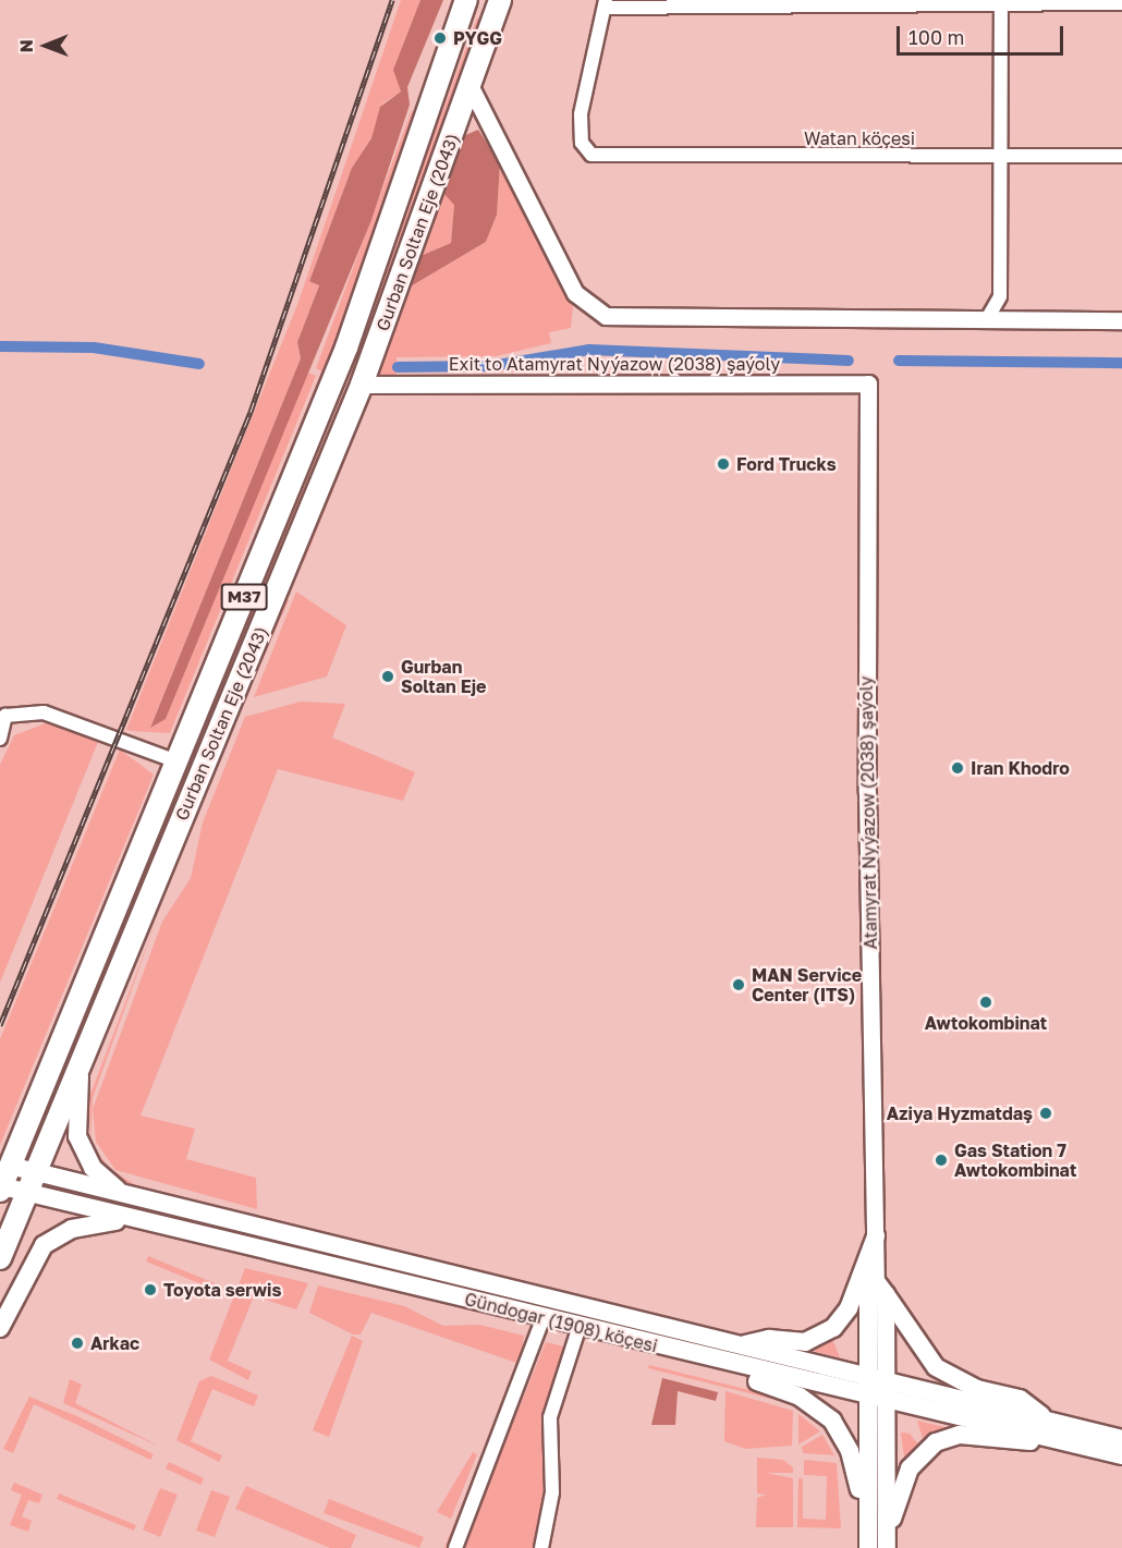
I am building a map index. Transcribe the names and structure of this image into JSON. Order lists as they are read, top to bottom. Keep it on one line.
{"streets":{"highway":["Gurban Soltan Eje (2043)","M37"],"main road":["Atamyrat Nyýazow (2038) şaýoly","Gündogar (1908) köçesi"],"street":["Watan köçesi","Exit to Atamyrat Nyýazow (2038) şaýoly"]},"crossings":[["Gurban Soltan Eje (2043)","Exit to Atamyrat Nyýazow (2038) şaýoly"],["Gurban Soltan Eje (2043)","Gündogar (1908) köçesi"],["Exit to Atamyrat Nyýazow (2038) şaýoly","Atamyrat Nyýazow (2038) şaýoly"],["Atamyrat Nyýazow (2038) şaýoly","Gündogar (1908) köçesi"]],"places":["PYGG","Ford Trucks","Gurban Soltan Eje","Iran Khodro","MAN Service Center (ITS)","Awtokombinat","Aziya Hyzmatdaş","Gas Station 7 Awtokombinat","Toyota serwis","Arkac"],"scale_bar":"100 m","north":"left"}
